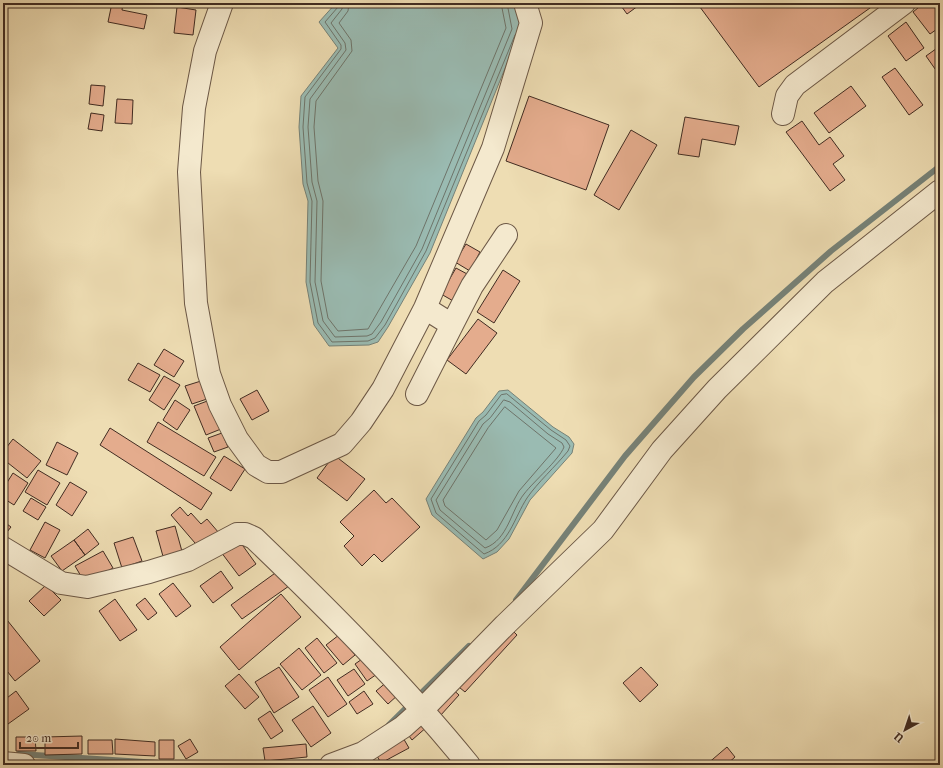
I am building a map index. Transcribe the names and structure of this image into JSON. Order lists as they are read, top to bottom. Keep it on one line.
{"scale_bar":"20 m","north":"bottom left"}
